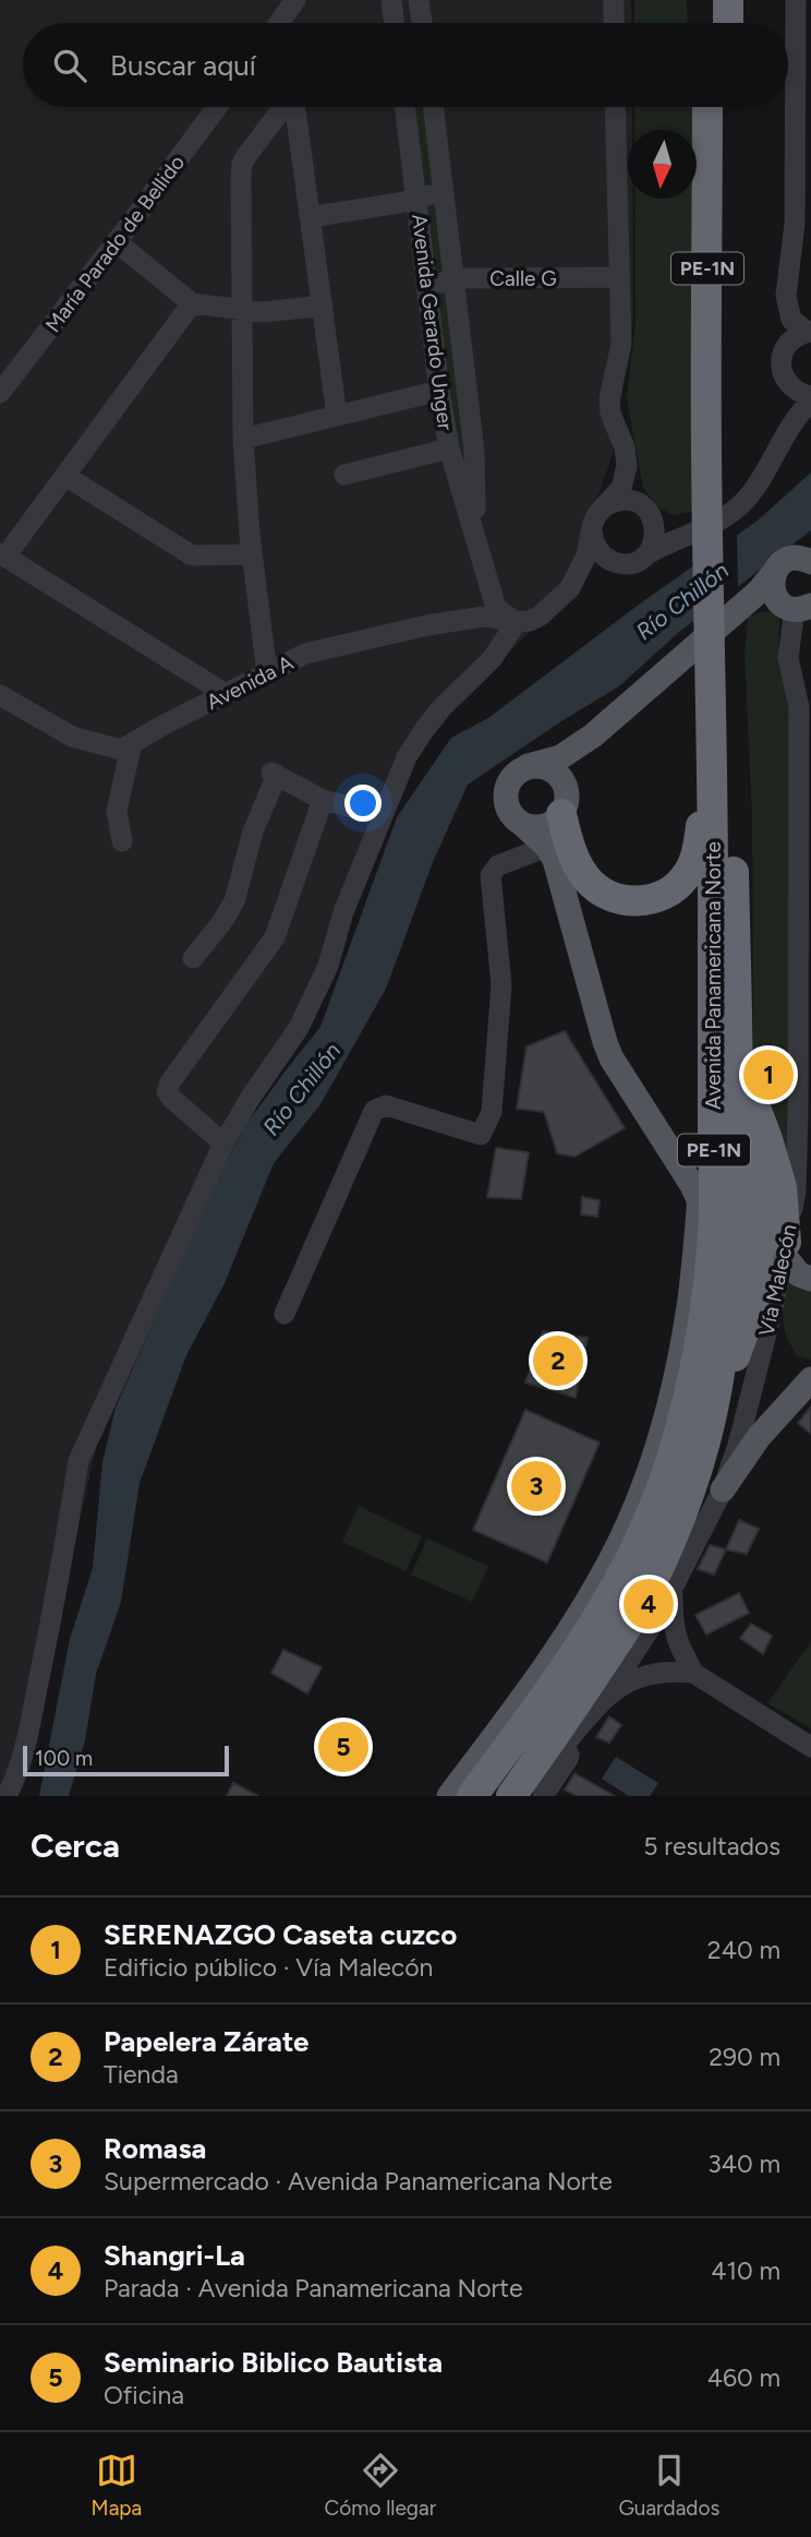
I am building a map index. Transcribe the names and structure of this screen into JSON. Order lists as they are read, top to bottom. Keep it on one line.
{"streets":{"highway":["PE-1N","Avenida Panamericana Norte"],"street":["María Parado de Bellido","Calle G","Avenida Gerardo Unger","Avenida A","Vía Malecón"]},"crossings":[["Calle G","Avenida Gerardo Unger"],["Avenida Gerardo Unger","Avenida A"]],"water":["Río Chillón"],"scale_bar":"100 m","north":"bottom","page":{"search":"Buscar aquí","pins":["1","2","3","4","5"],"scale":"100 m","heading":["Cerca","5 resultados"],"list":[{"mark":"1","name":"SERENAZGO Caseta cuzco","note":"Edificio público · Vía Malecón","value":"240 m"},{"mark":"2","name":"Papelera Zárate","note":"Tienda","value":"290 m"},{"mark":"3","name":"Romasa","note":"Supermercado · Avenida Panamericana Norte","value":"340 m"},{"mark":"4","name":"Shangri-La","note":"Parada · Avenida Panamericana Norte","value":"410 m"},{"mark":"5","name":"Seminario Biblico Bautista","note":"Oficina","value":"460 m"}],"nav":["Mapa","Cómo llegar","Guardados"]}}
